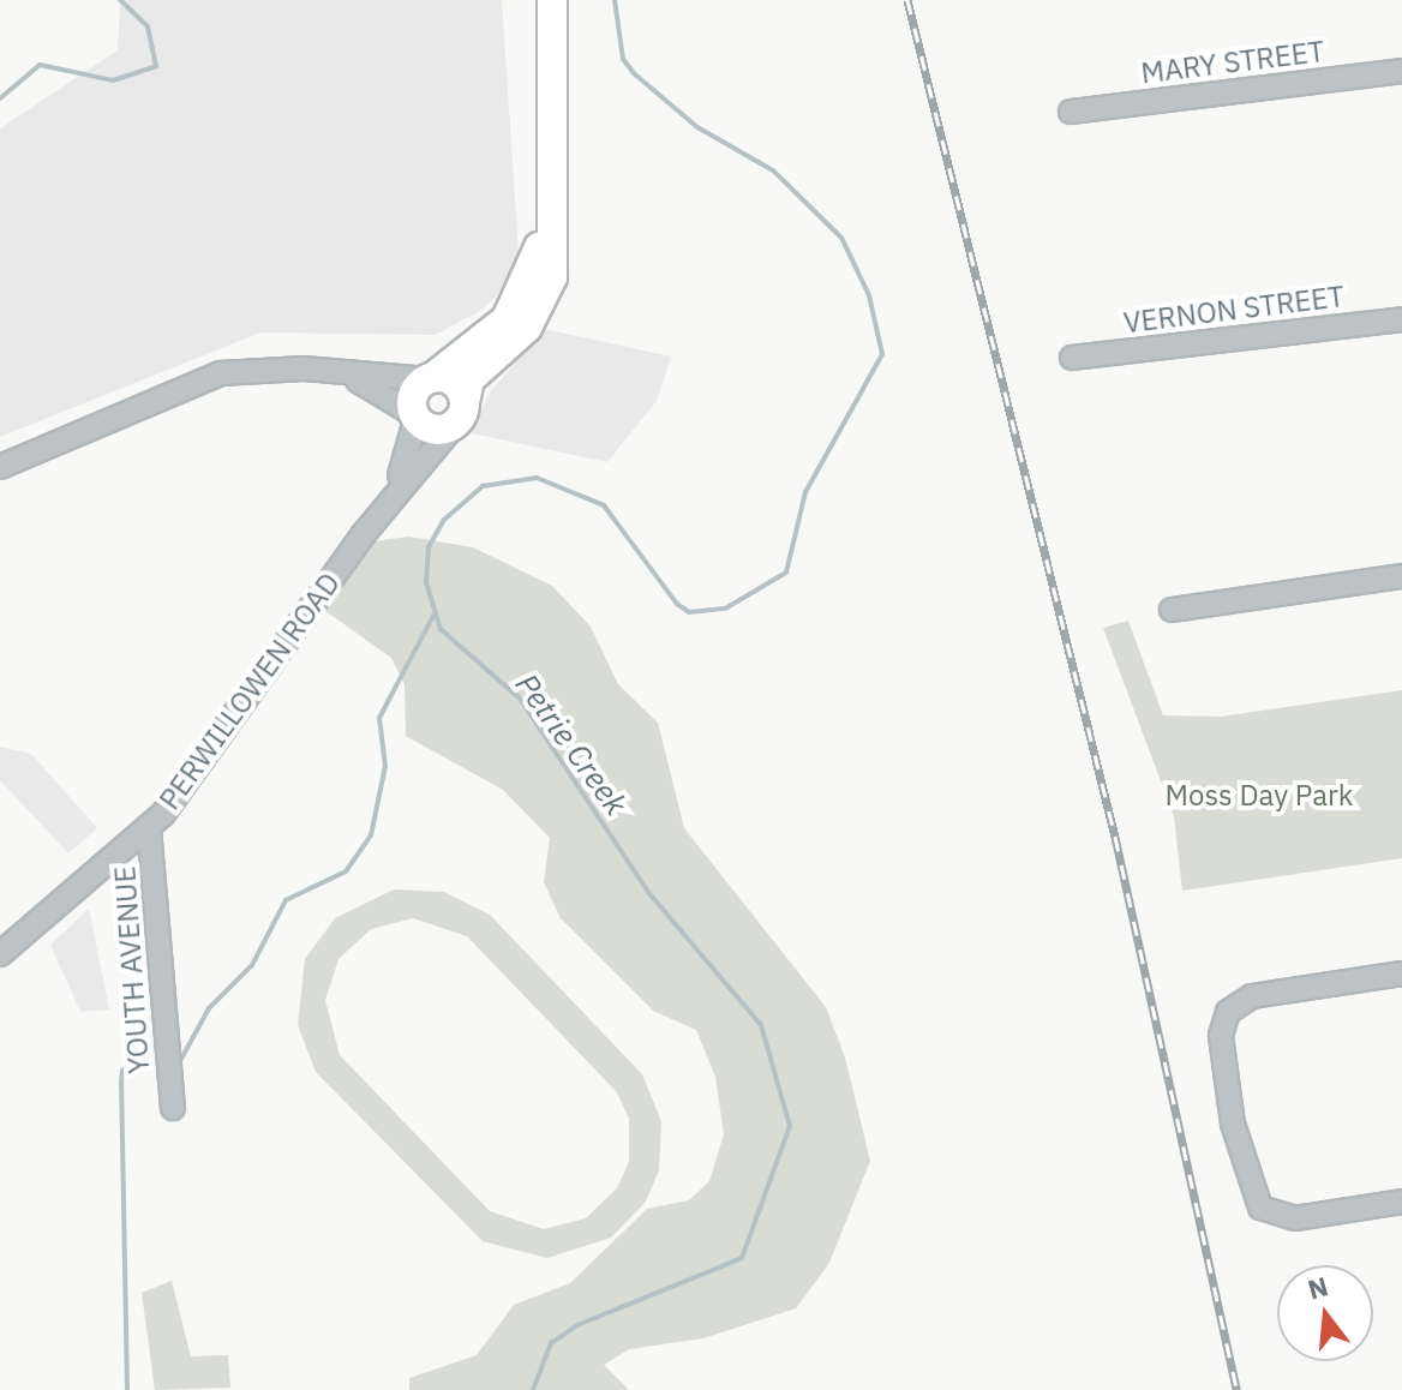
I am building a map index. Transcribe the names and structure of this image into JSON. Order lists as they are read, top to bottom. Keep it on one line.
{"streets":{"main road":["PERWILLOWEN ROAD"],"street":["MARY STREET","VERNON STREET","YOUTH AVENUE"]},"crossings":[["PERWILLOWEN ROAD","YOUTH AVENUE"]],"water":["Petrie Creek"],"parks":["Moss Day Park"],"north":"top"}
